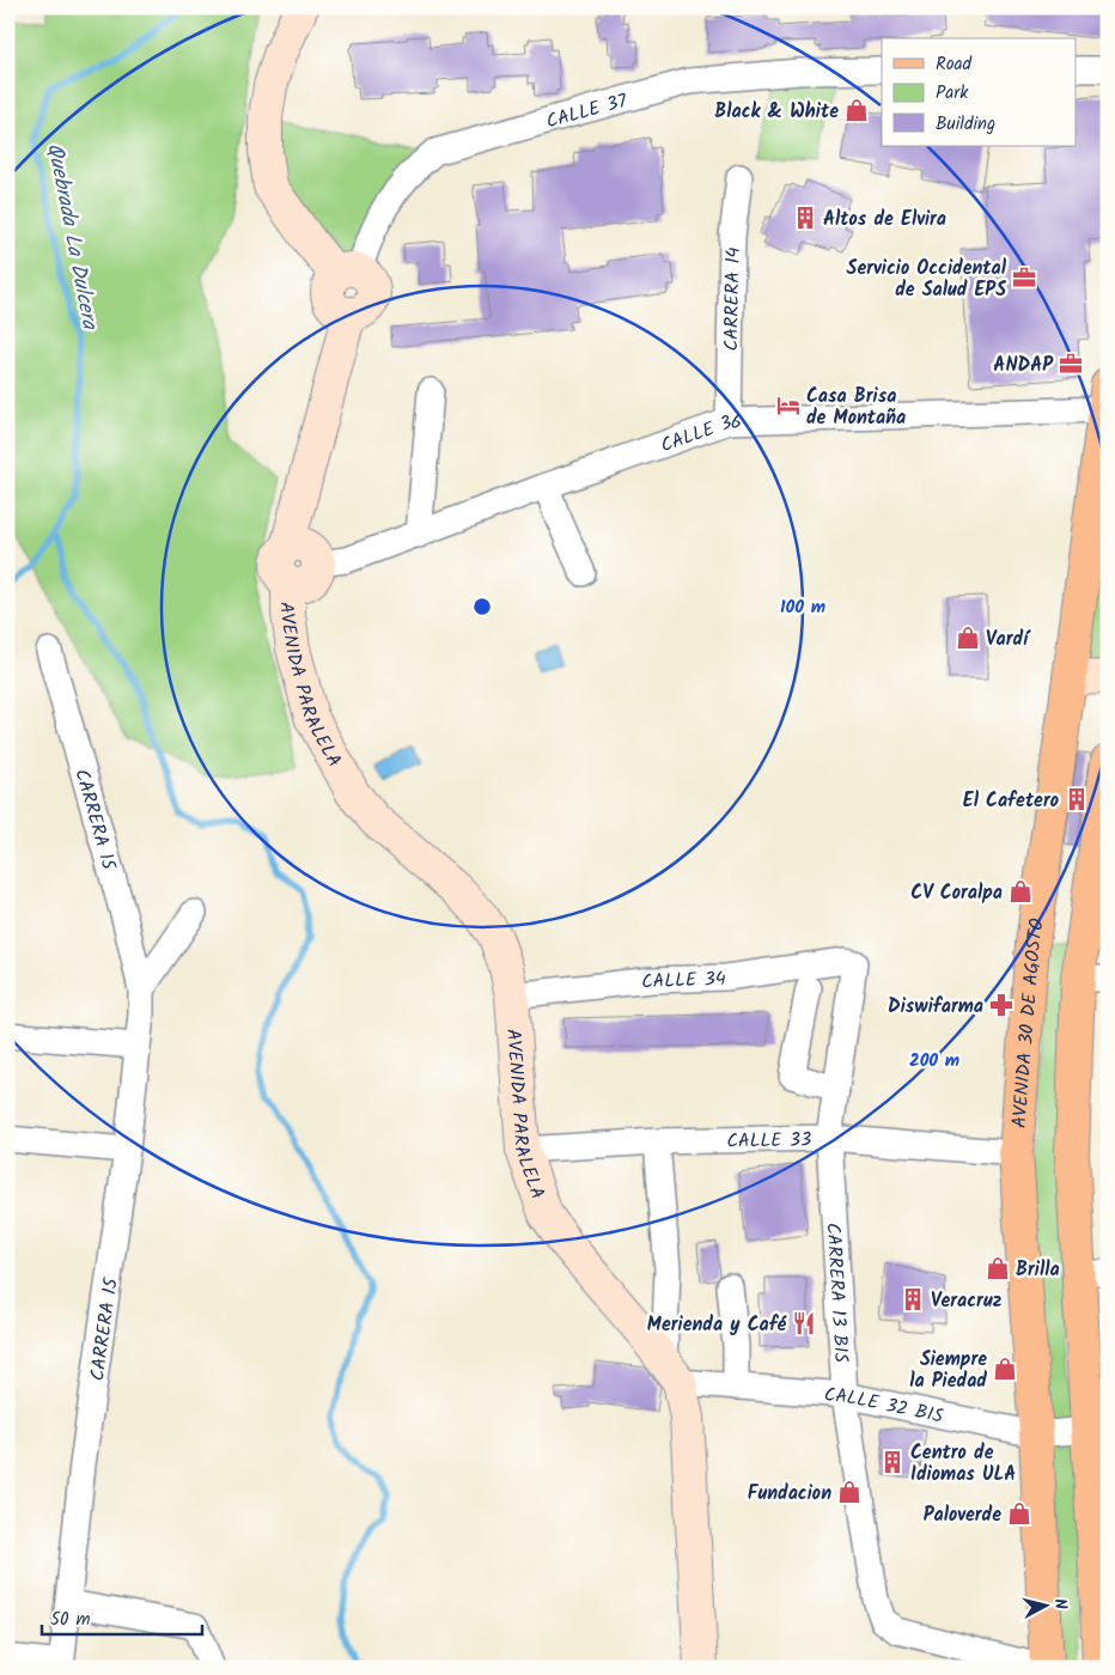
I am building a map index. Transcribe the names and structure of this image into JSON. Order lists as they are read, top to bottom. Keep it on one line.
{"streets":{"main road":["AVENIDA PARALELA","AVENIDA 30 DE AGOSTO"],"street":["CALLE 37","CARRERA 14","CALLE 36","CARRERA 15","CALLE 34","CALLE 33","CARRERA 13 BIS","CALLE 32 BIS"]},"crossings":[["CARRERA 14","CALLE 36"],["CALLE 36","AVENIDA PARALELA"],["CALLE 36","AVENIDA 30 DE AGOSTO"],["AVENIDA PARALELA","CALLE 34"],["AVENIDA PARALELA","CALLE 33"],["AVENIDA PARALELA","CALLE 32 BIS"],["CALLE 34","CARRERA 13 BIS"],["AVENIDA 30 DE AGOSTO","CALLE 33"],["AVENIDA 30 DE AGOSTO","CARRERA 13 BIS"],["AVENIDA 30 DE AGOSTO","CALLE 32 BIS"],["CALLE 33","CARRERA 13 BIS"],["CARRERA 13 BIS","CALLE 32 BIS"]],"water":["Quebrada La Dulcera"],"places":{"shop":["Black & White","Vardí","CV Coralpa","Brilla","Siempre la Piedad","Fundacion","Paloverde"],"building":["Altos de Elvira","El Cafetero","Veracruz","Centro de Idiomas ULA"],"office":["Servicio Occidental de Salud EPS","ANDAP"],"hotel":["Casa Brisa de Montaña"],"pharmacy":["Diswifarma"],"restaurant":["Merienda y Café"]},"legend":["Road","Park","Building"],"scale_bar":"50 m","north":"right","rings":["100 m","200 m"]}
